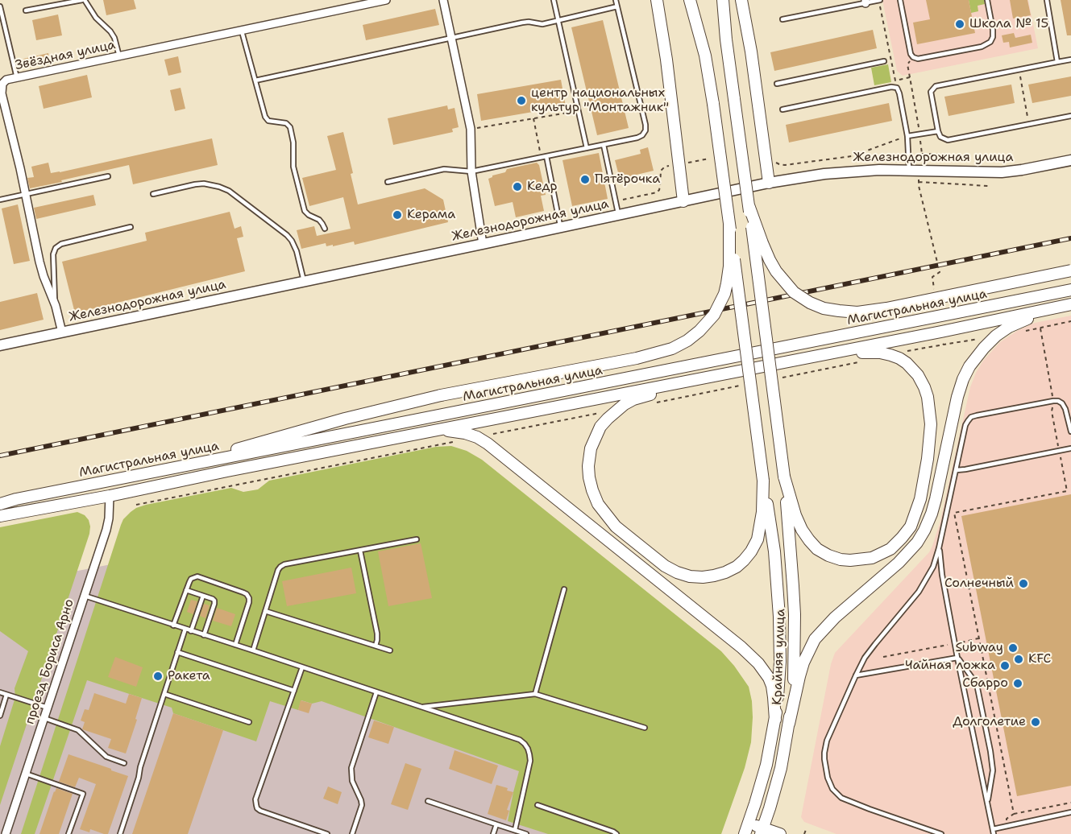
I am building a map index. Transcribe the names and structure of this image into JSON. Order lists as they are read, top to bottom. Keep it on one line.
{"streets":{"main road":["Магистральная улица","Крайняя улица"],"street":["Звёздная улица","Железнодорожная улица","проезд Бориса Арно"]},"crossings":[["Звёздная улица","Железнодорожная улица"],["Магистральная улица","проезд Бориса Арно"]],"places":["Школа № 15","центр национальных культур \"Монтажник\"","Пятёрочка","Кедр","Керама","Солнечный","Subway","KFC","Чайная ложка","Ракета","Сбарро","Долголетие"]}
